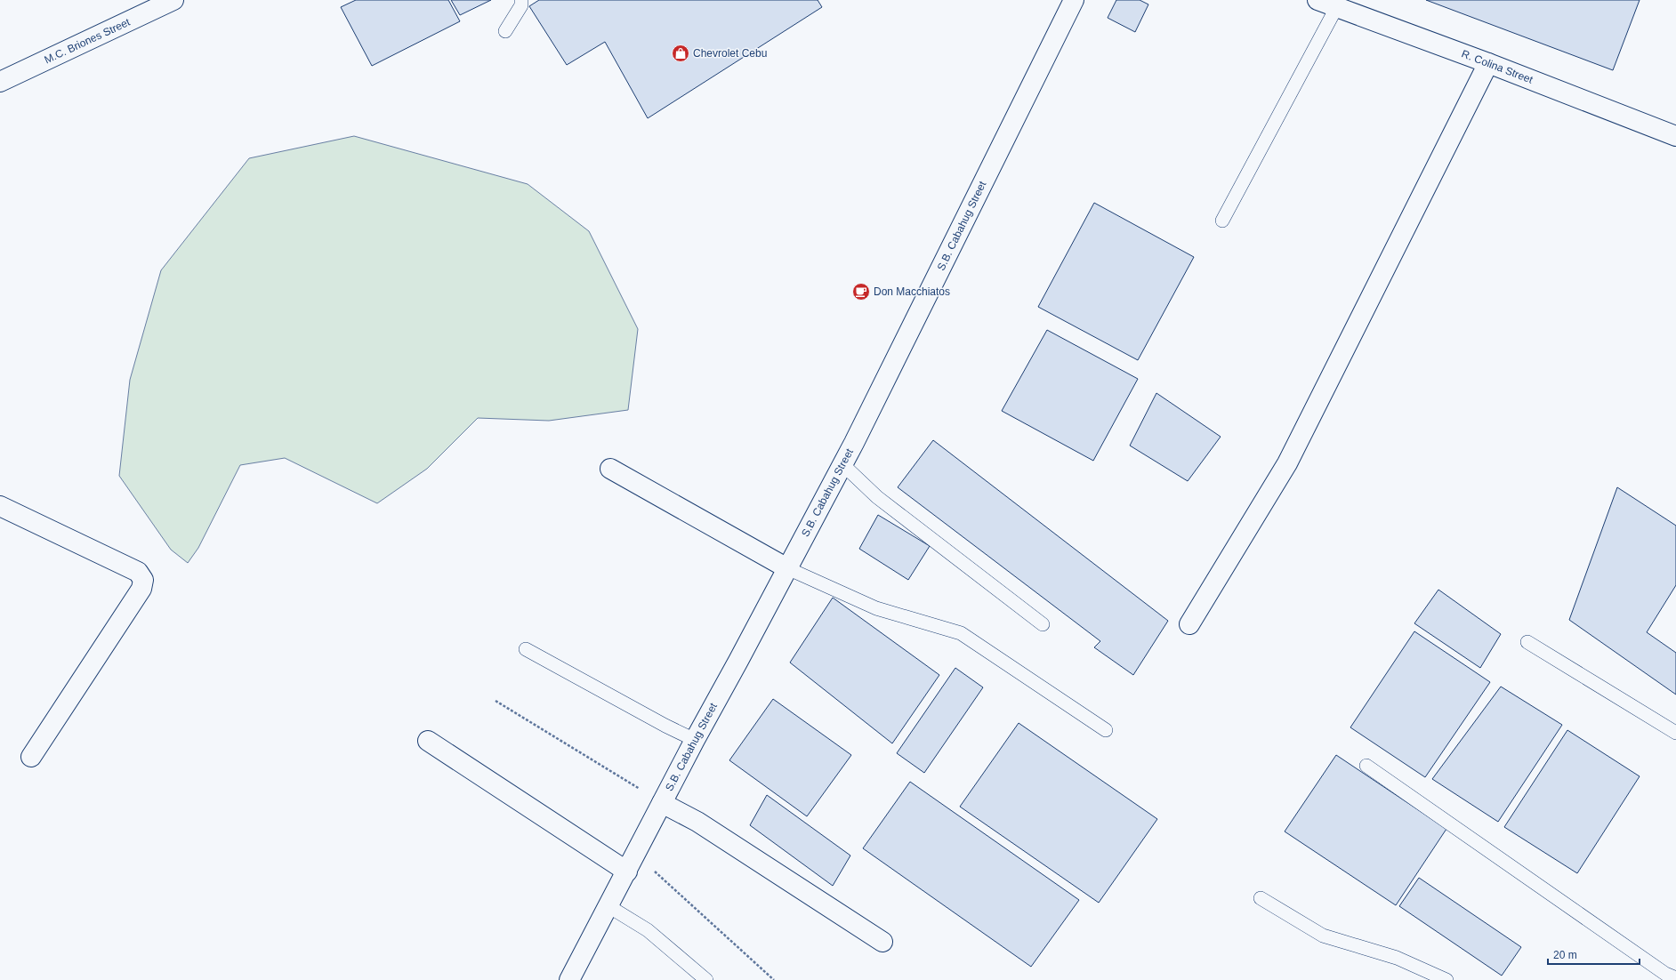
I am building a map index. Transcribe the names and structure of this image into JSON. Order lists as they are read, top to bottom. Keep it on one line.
{"streets":{"street":["M.C. Briones Street","R. Colina Street","S.B. Cabahug Street"]},"places":{"shop":["Chevrolet Cebu"],"cafe":["Don Macchiatos"]},"scale_bar":"20 m"}
